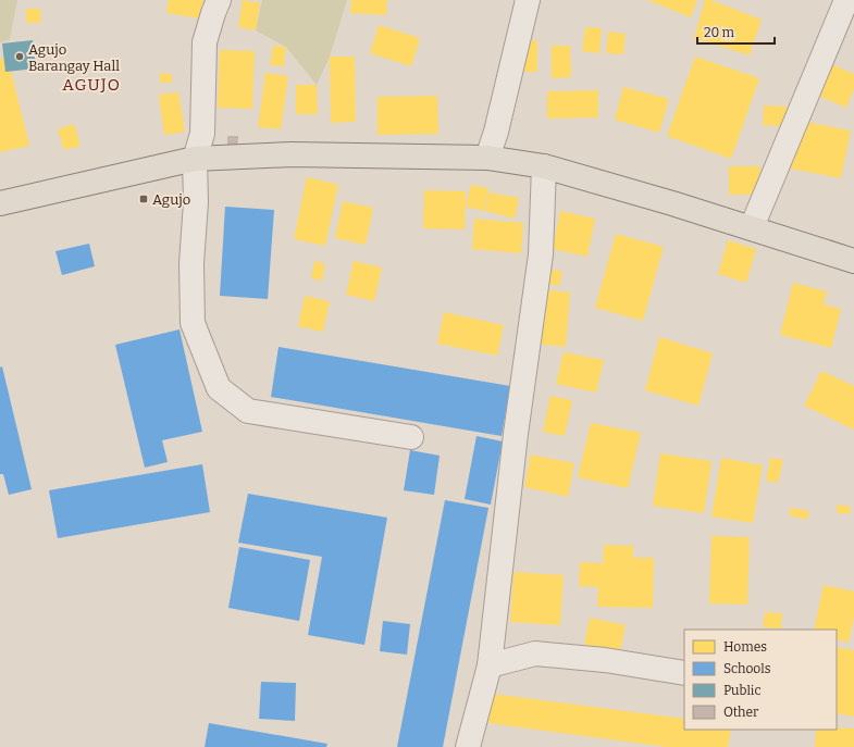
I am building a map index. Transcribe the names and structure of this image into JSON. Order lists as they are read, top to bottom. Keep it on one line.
{"districts":["AGUJO"],"places":{"other":["Agujo Barangay Hall"],"transit":["Agujo"]},"legend":["Homes","Schools","Public","Other"],"scale_bar":"20 m"}
